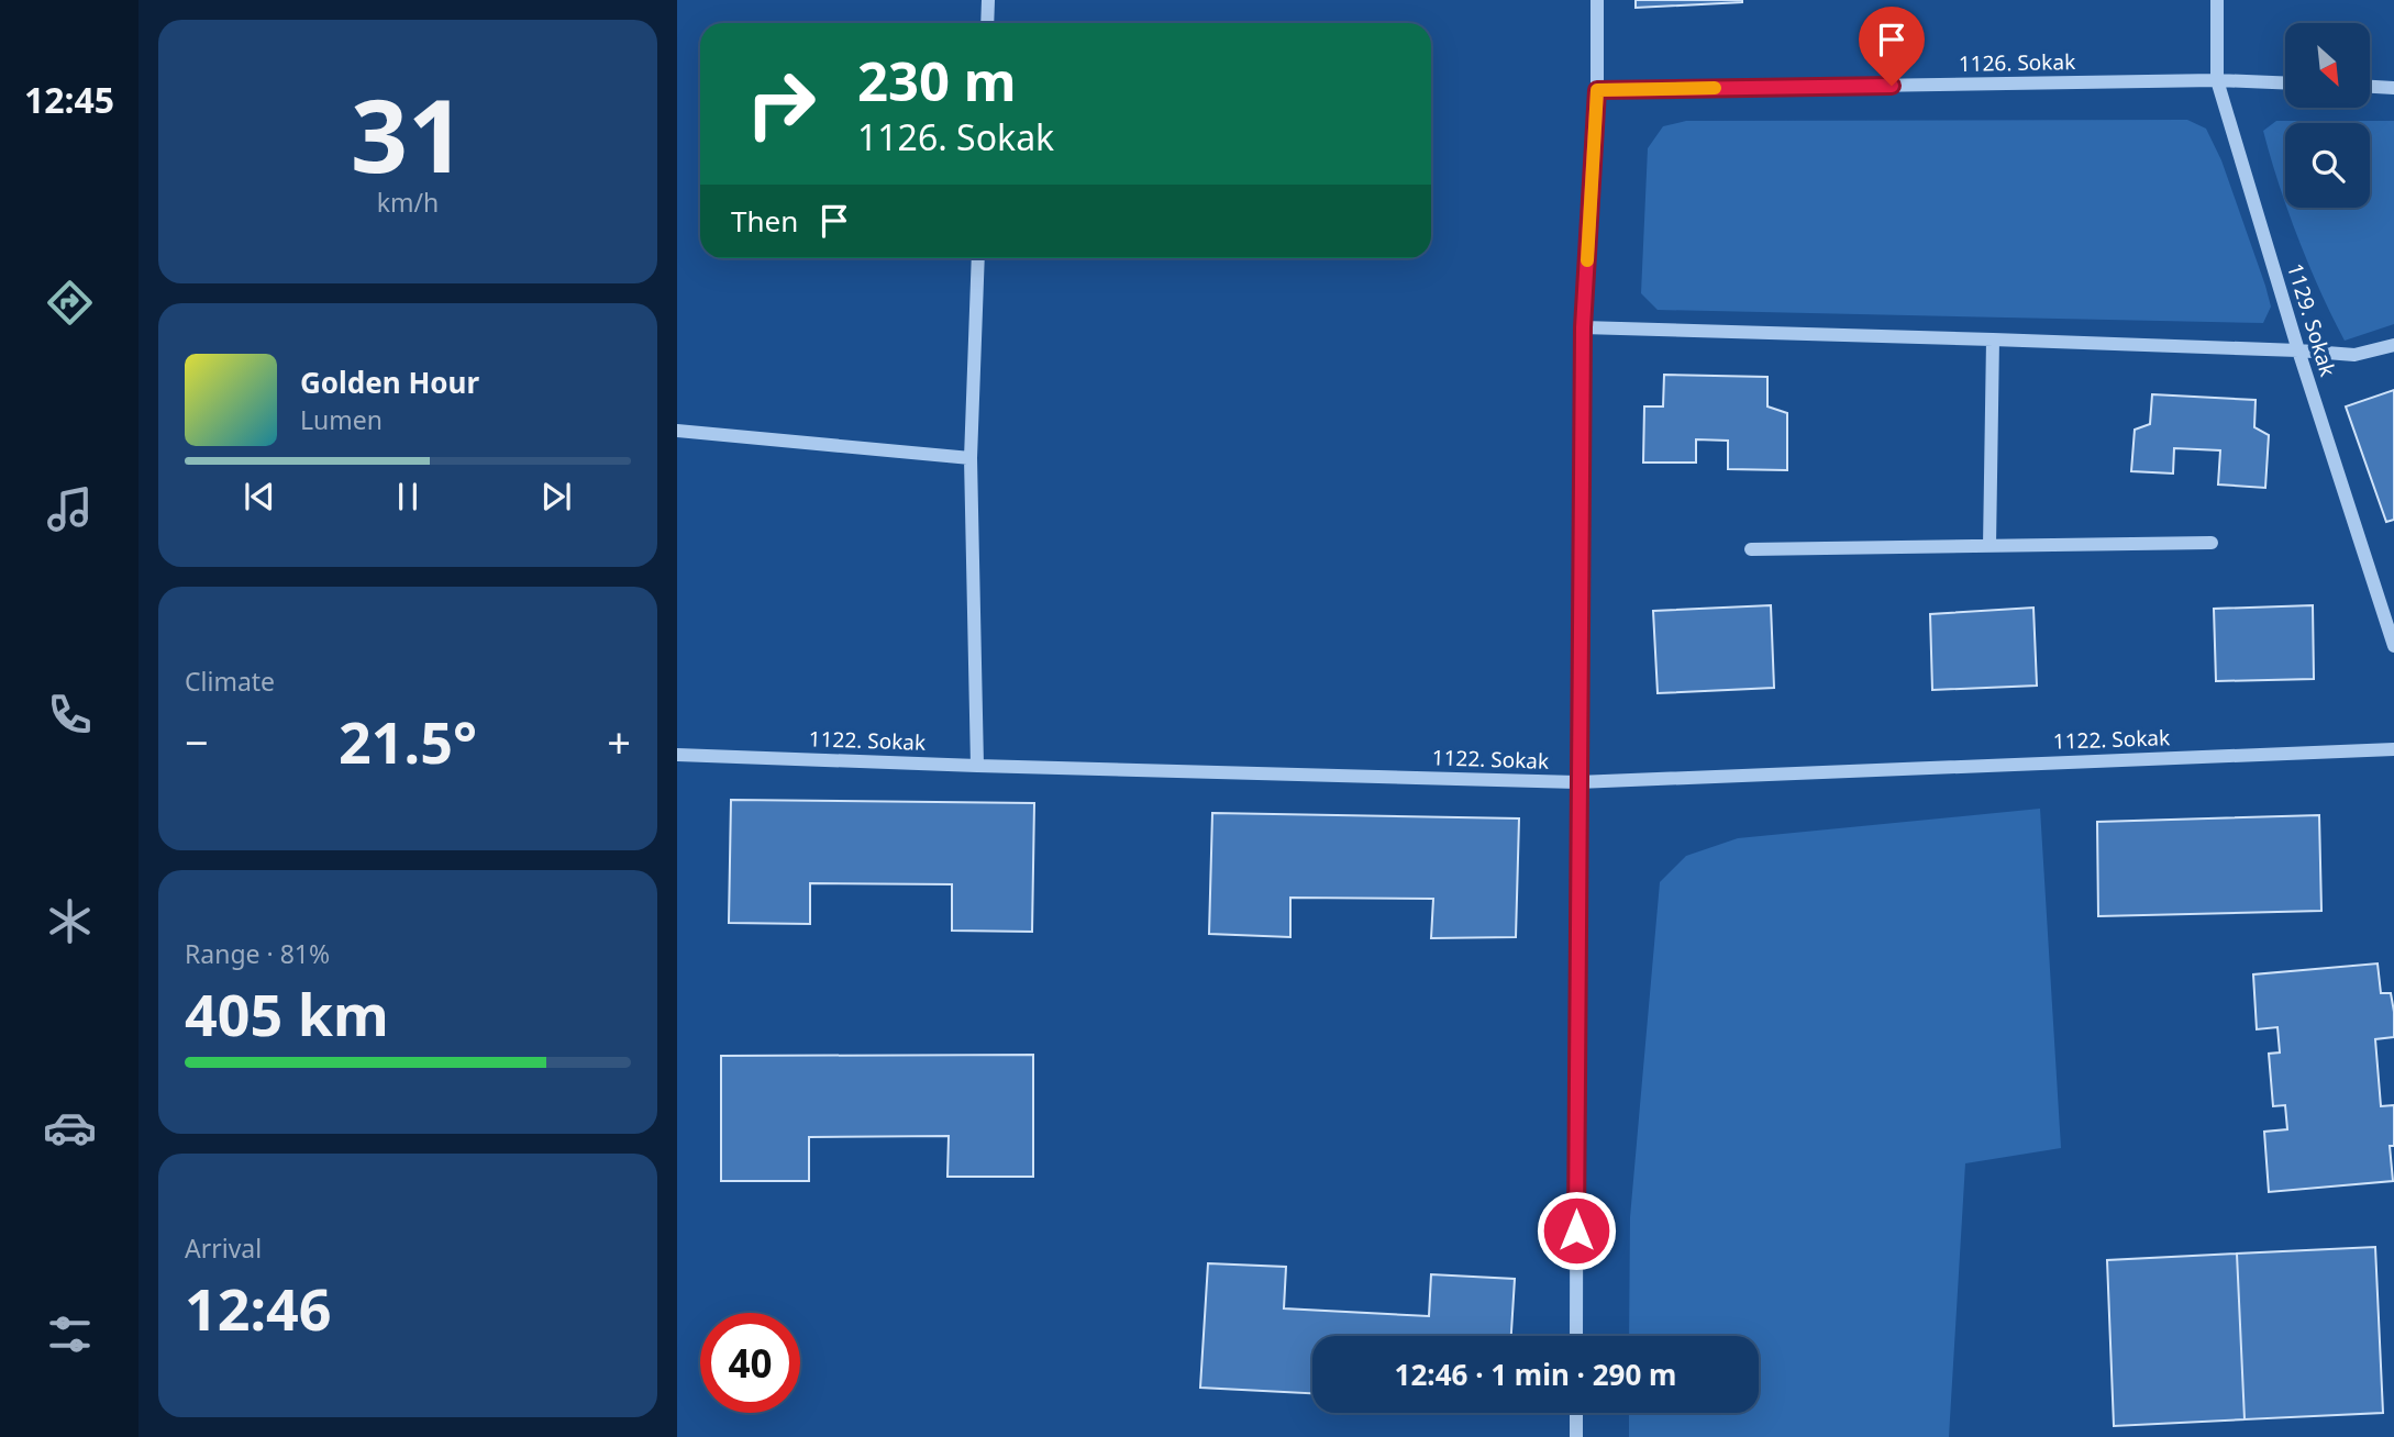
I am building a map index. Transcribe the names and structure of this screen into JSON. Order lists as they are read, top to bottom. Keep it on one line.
{"streets":{"street":["1126. Sokak","1129. Sokak","1122. Sokak"]},"crossings":[["1126. Sokak","1129. Sokak"]],"north":"bottom right","page":{"tabs":"12:45","tile":[["31","km/h"],"Climate",["Range · 81%","405 km"],["Arrival","12:46"]],"turn":["230 m","1126. Sokak"],"then":"Then","song":["Golden Hour","Lumen"],"heat":["−","21.5°","+"],"limit":"40","trip":"12:46 · 1 min · 290 m"}}
